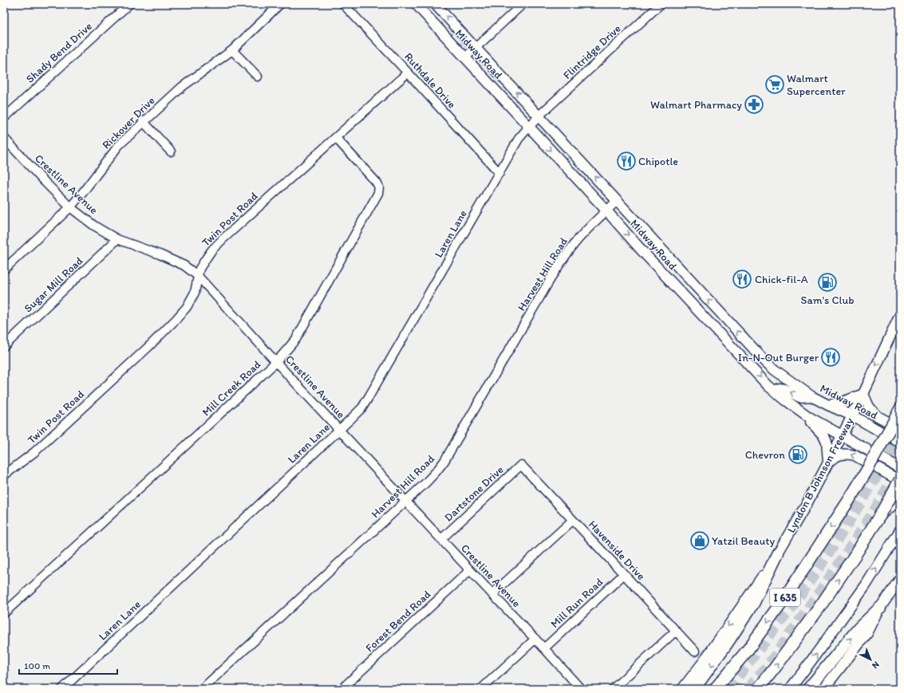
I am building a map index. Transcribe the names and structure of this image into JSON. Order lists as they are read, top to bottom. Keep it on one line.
{"streets":{"highway":["I 635"],"main road":["Midway Road","Lyndon B Johnson Freeway"],"street":["Flintridge Drive","Shady Bend Drive","Ruthdale Drive","Rickover Drive","Crestline Avenue","Twin Post Road","Laren Lane","Harvest Hill Road","Sugar Mill Road","Mill Creek Road","Dartstone Drive","Havenside Drive","Mill Run Road","Forest Bend Road"]},"crossings":[["Flintridge Drive","Midway Road"],["Flintridge Drive","Laren Lane"],["Midway Road","Laren Lane"],["Midway Road","Harvest Hill Road"],["Midway Road","Lyndon B Johnson Freeway"],["Ruthdale Drive","Twin Post Road"],["Ruthdale Drive","Laren Lane"],["Rickover Drive","Crestline Avenue"],["Crestline Avenue","Twin Post Road"],["Crestline Avenue","Laren Lane"],["Crestline Avenue","Harvest Hill Road"],["Crestline Avenue","Sugar Mill Road"],["Crestline Avenue","Mill Creek Road"],["Crestline Avenue","Dartstone Drive"],["Crestline Avenue","Mill Run Road"],["Crestline Avenue","Forest Bend Road"],["Twin Post Road","Mill Creek Road"],["Dartstone Drive","Havenside Drive"],["Havenside Drive","Mill Run Road"]],"one_way":["Lyndon B Johnson Freeway"],"places":{"supermarket":["Walmart Supercenter"],"pharmacy":["Walmart Pharmacy"],"restaurant":["Chipotle","Chick-fil-A","In-N-Out Burger"],"fuel station":["Sam's Club","Chevron"],"shop":["Yatzil Beauty"]},"scale_bar":"100 m","north":"bottom right"}
